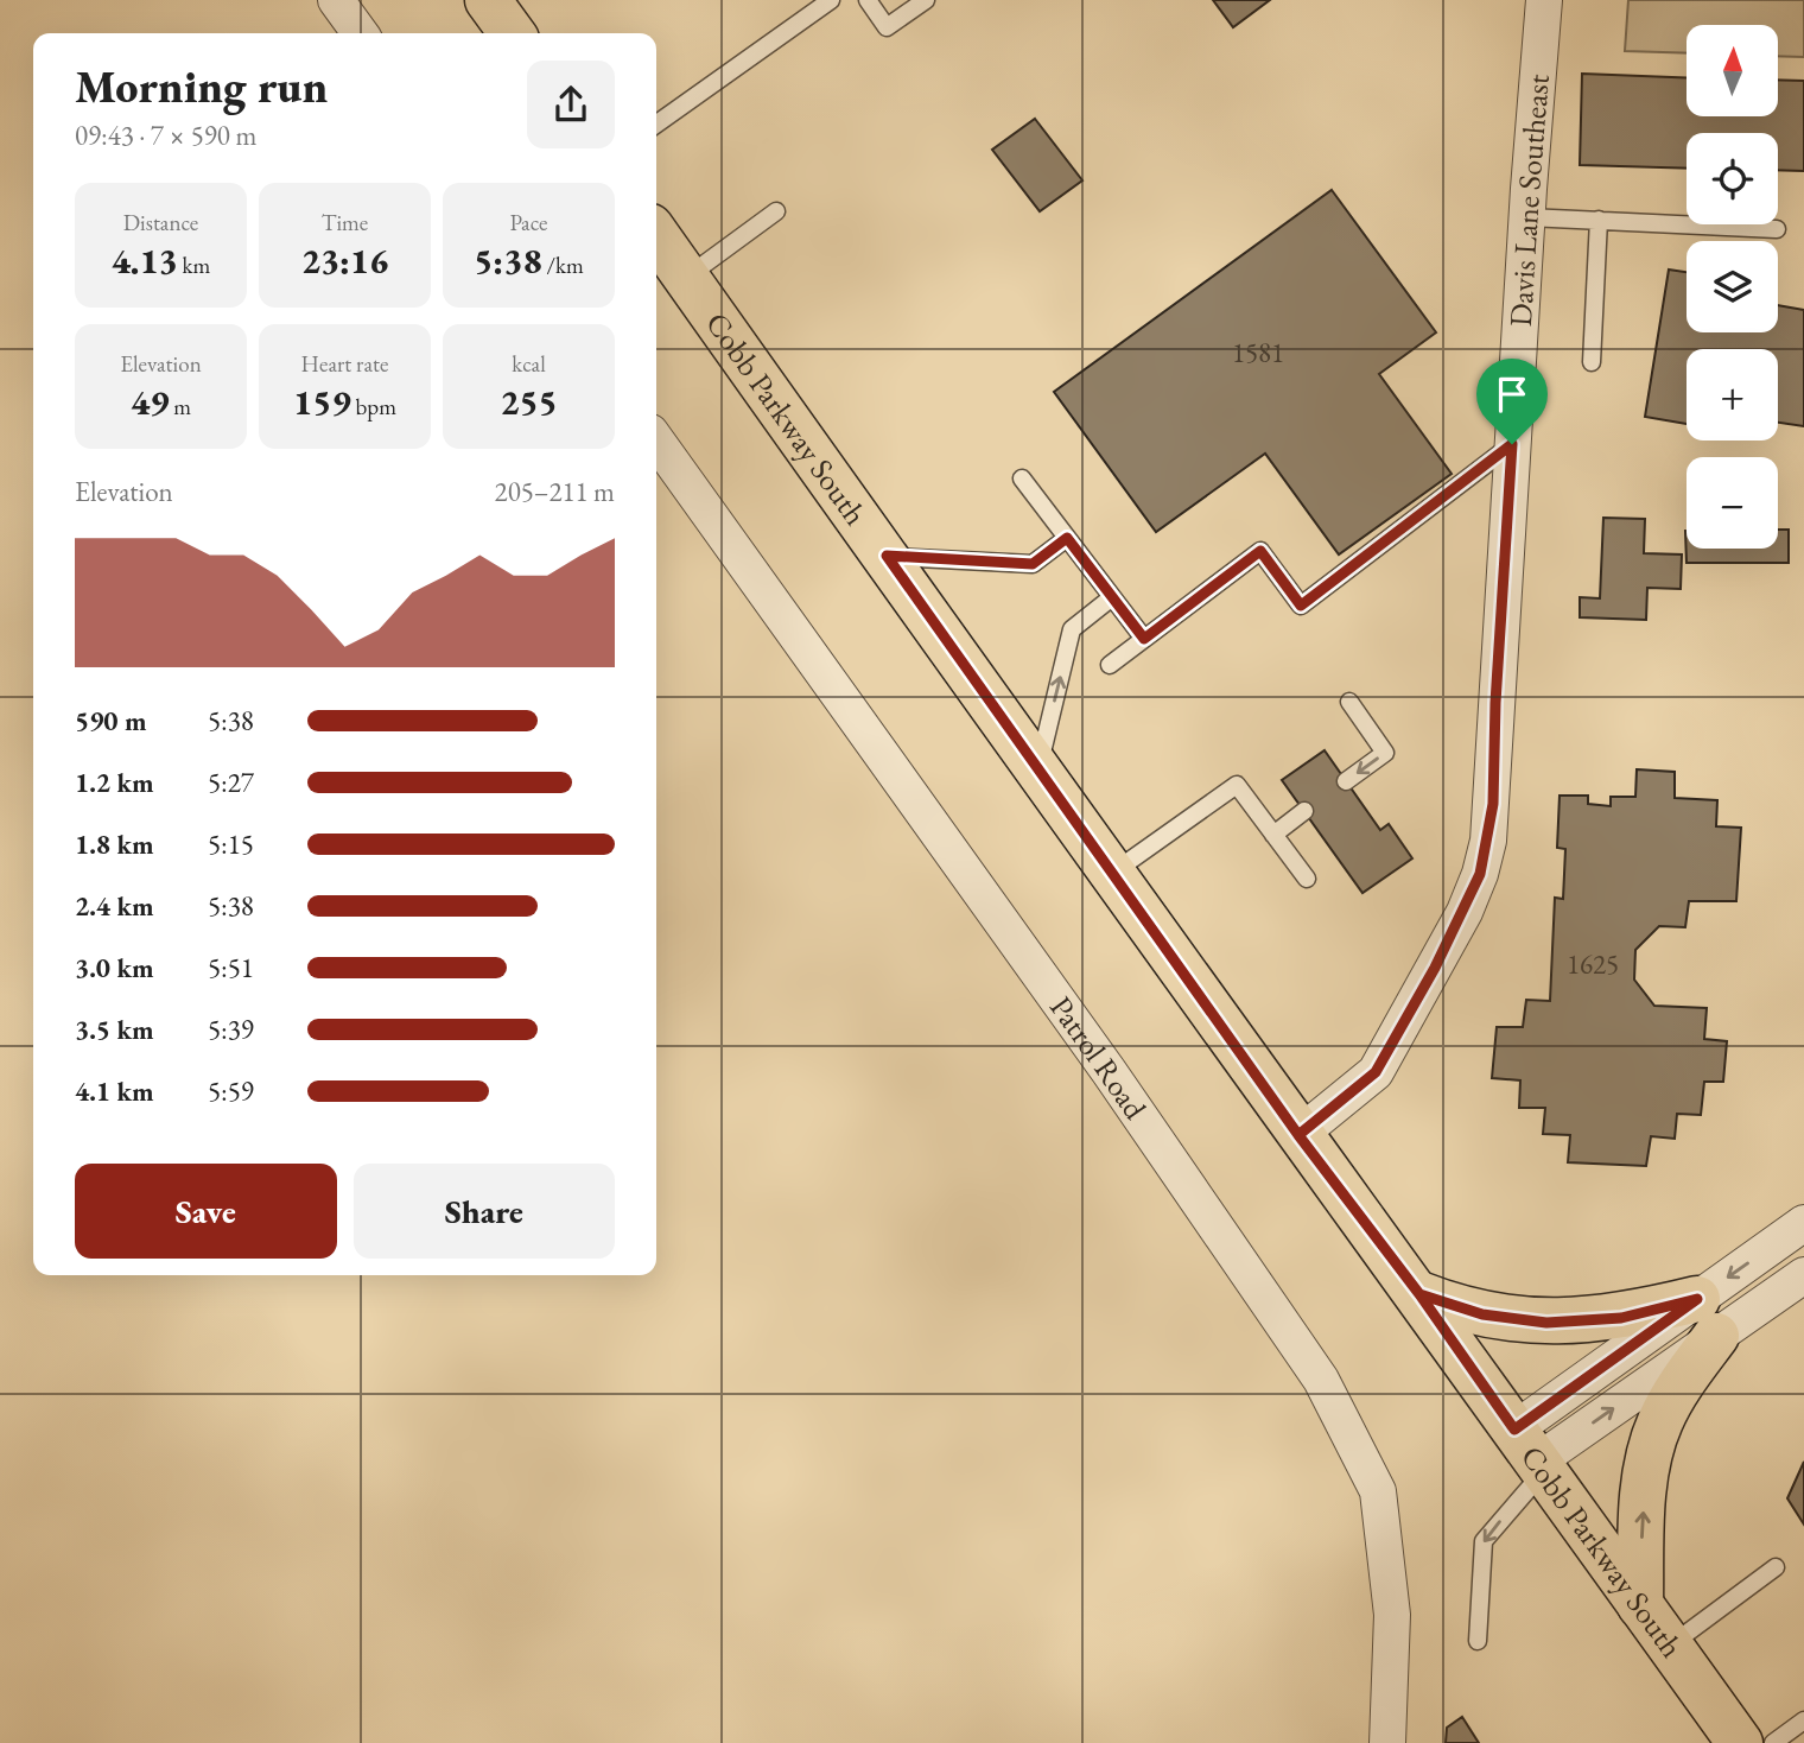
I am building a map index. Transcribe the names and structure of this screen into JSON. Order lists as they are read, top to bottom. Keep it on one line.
{"streets":{"main road":["Cobb Parkway South"],"street":["Davis Lane Southeast","Patrol Road"]},"crossings":[["Davis Lane Southeast","Cobb Parkway South"]],"house_numbers":["1581","1625"],"north":"top","page":{"map_buttons":["+","−"],"heading":["Morning run","09:43 · 7 × 590 m"],"stats":[["Distance","4.13 km"],["Time","23:16"],["Pace","5:38 /km"],["Elevation","49 m"],["Heart rate","159 bpm"],["kcal","255"]],"chart":["Elevation","205–211 m"],"list":[{"name":"590 m","note":"5:38"},{"name":"1.2 km","note":"5:27"},{"name":"1.8 km","note":"5:15"},{"name":"2.4 km","note":"5:38"},{"name":"3.0 km","note":"5:51"},{"name":"3.5 km","note":"5:39"},{"name":"4.1 km","note":"5:59"}],"buttons":["Save","Share"]}}
